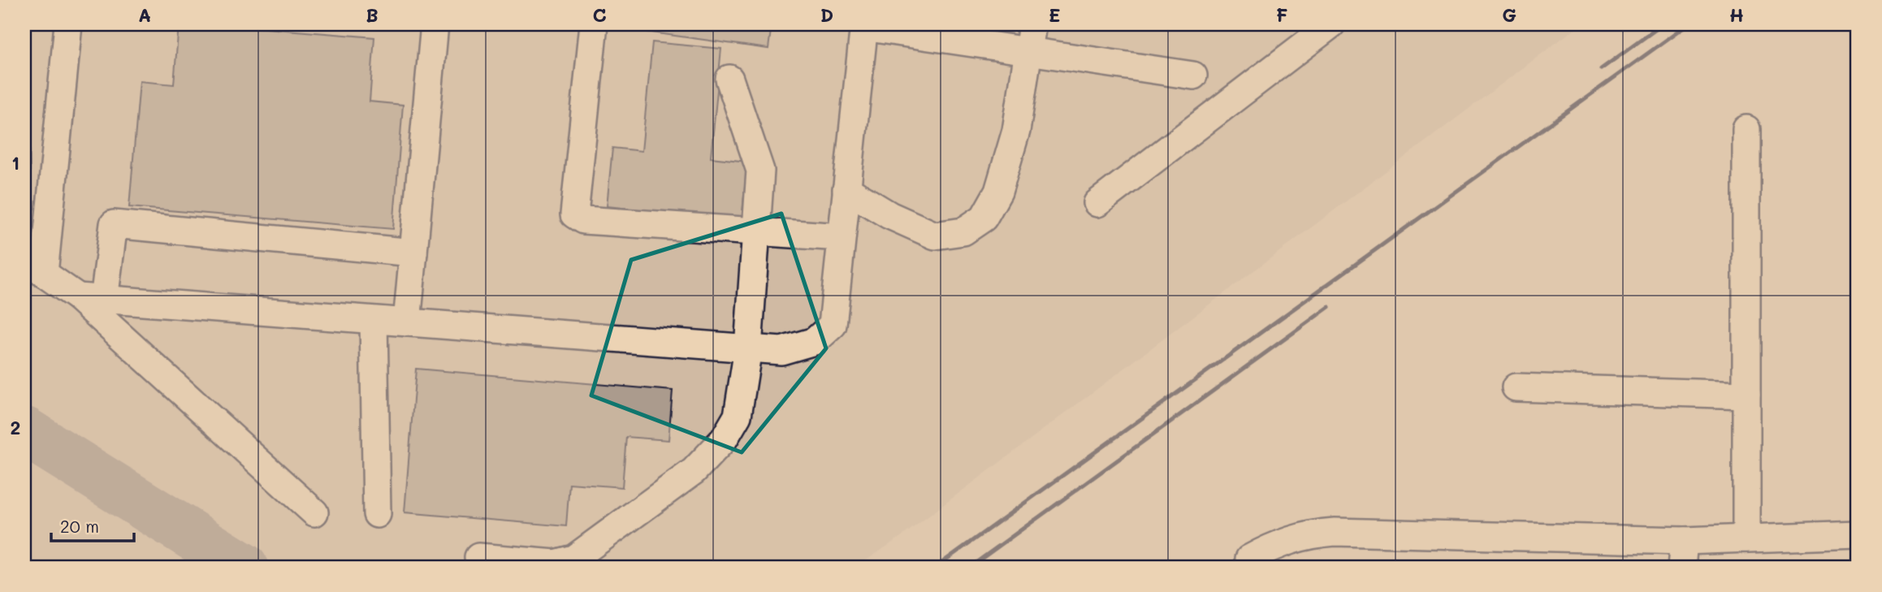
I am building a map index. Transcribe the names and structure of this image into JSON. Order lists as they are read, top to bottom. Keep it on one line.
{"scale_bar":"20 m","grid":{"columns":["A","B","C","D","E","F","G","H"],"rows":["1","2"]}}
